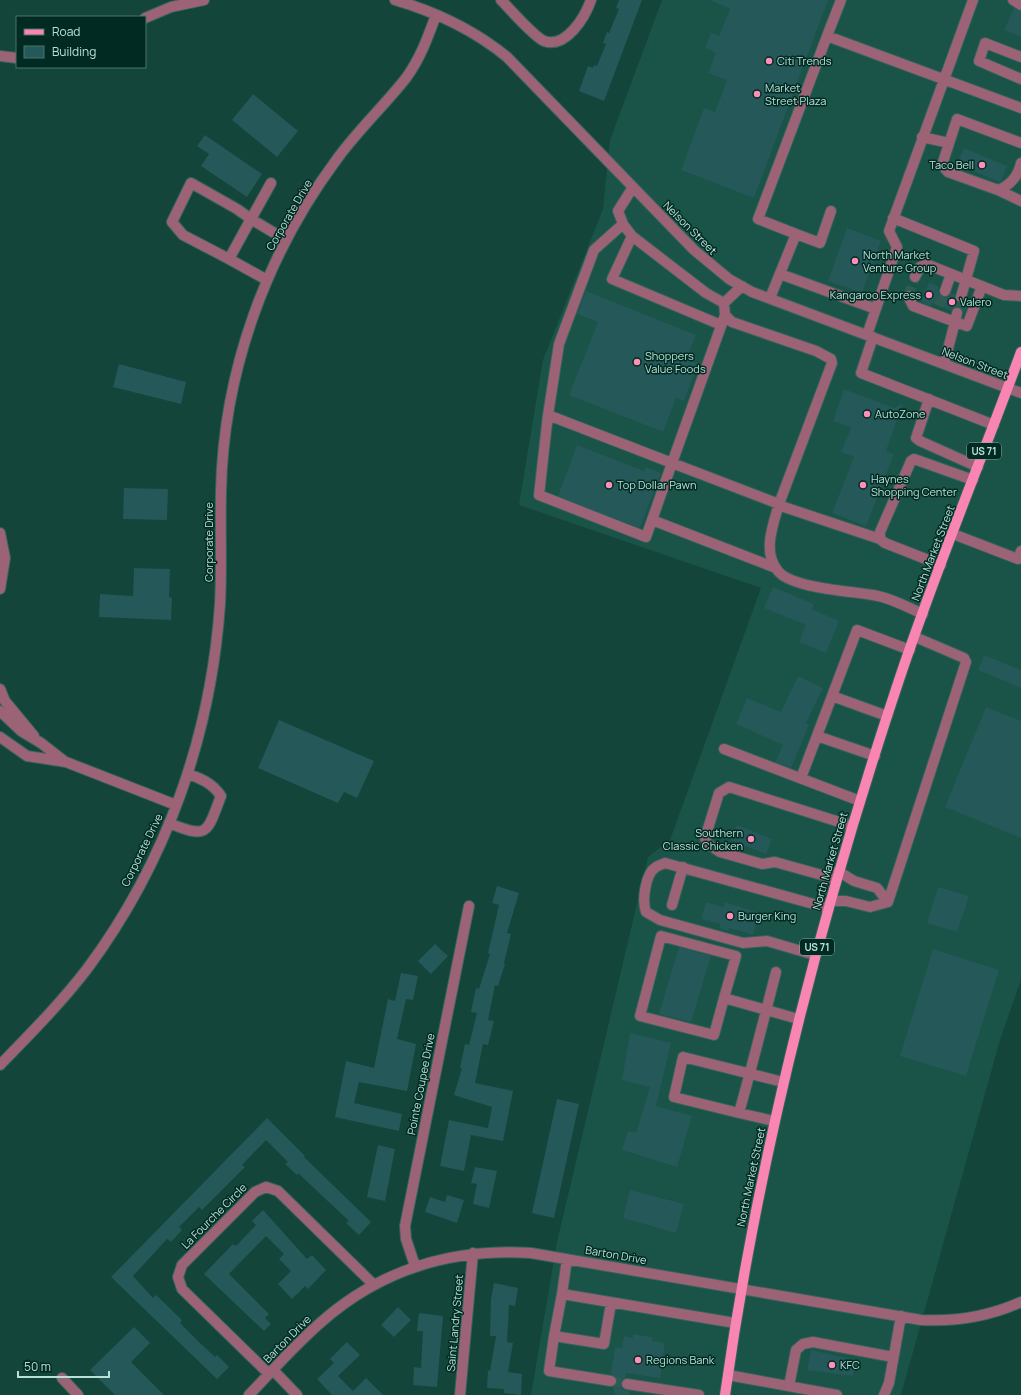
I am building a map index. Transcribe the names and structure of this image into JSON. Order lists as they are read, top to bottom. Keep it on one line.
{"streets":{"main road":["US 71","North Market Street"],"street":["Corporate Drive","Nelson Street","Pointe Coupee Drive","La Fourche Circle","Barton Drive","Saint Landry Street"]},"crossings":[["Corporate Drive","Nelson Street"],["Nelson Street","North Market Street"],["North Market Street","Barton Drive"],["Pointe Coupee Drive","Barton Drive"],["La Fourche Circle","Barton Drive"],["Barton Drive","Saint Landry Street"]],"places":["Citi Trends","Market Street Plaza","Taco Bell","North Market Venture Group","Kangaroo Express","Valero","Shoppers Value Foods","AutoZone","Top Dollar Pawn","Haynes Shopping Center","Southern Classic Chicken","Burger King","Regions Bank","KFC"],"legend":["Road","Building"],"scale_bar":"50 m"}
